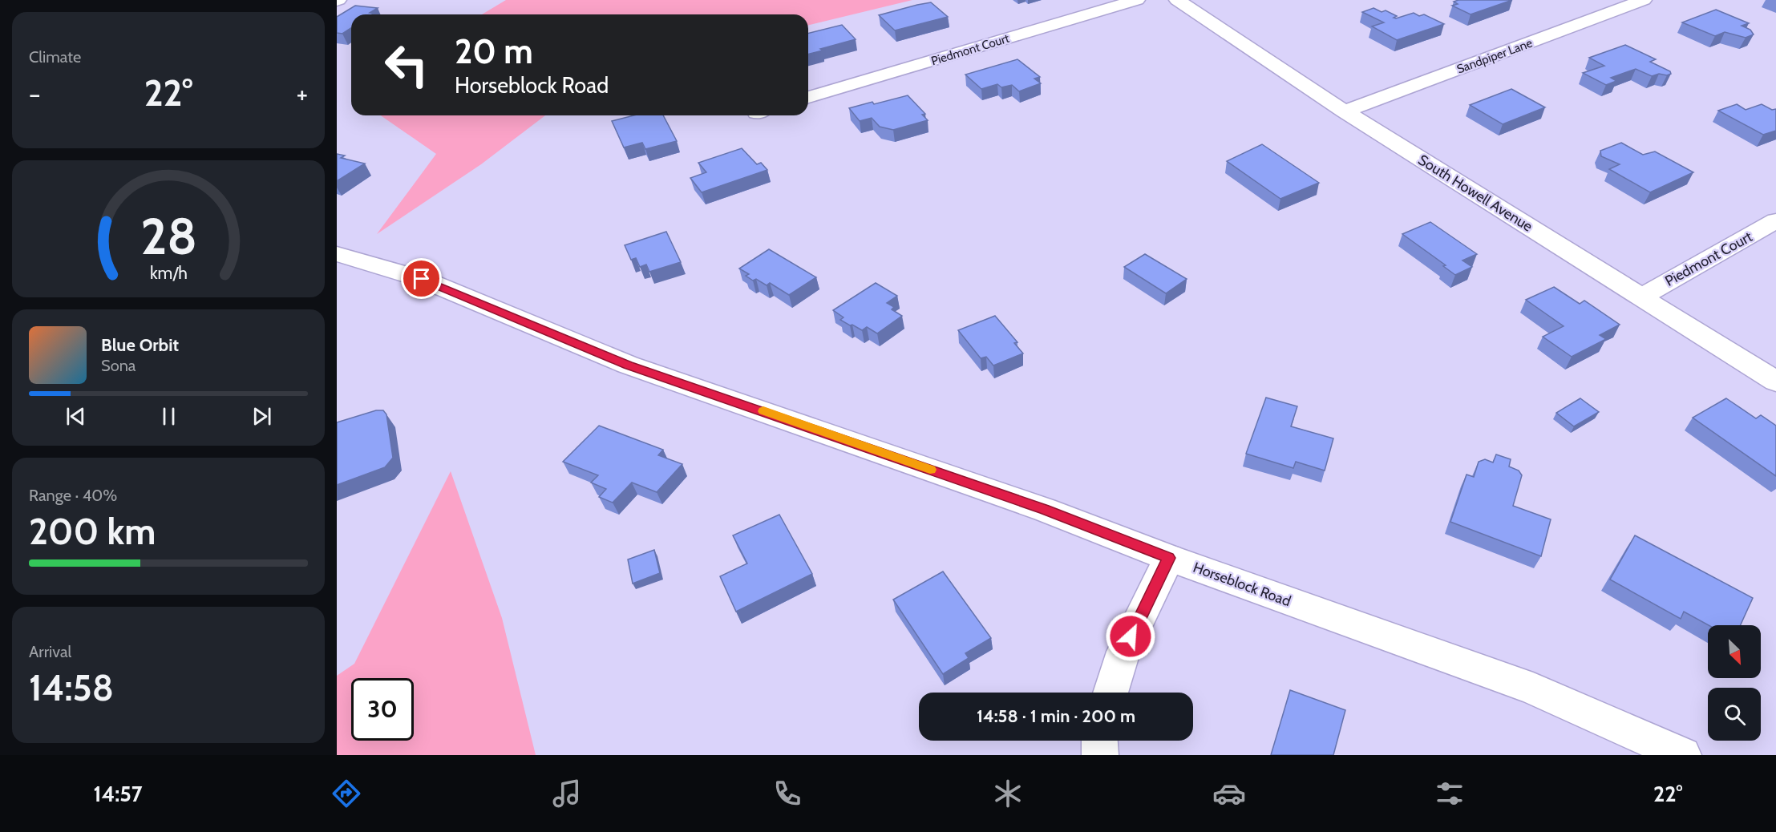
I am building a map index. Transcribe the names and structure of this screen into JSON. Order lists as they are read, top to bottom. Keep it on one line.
{"streets":{"street":["Piedmont Court","Sandpiper Lane","South Howell Avenue","Horseblock Road"]},"crossings":[["Piedmont Court","South Howell Avenue"],["Sandpiper Lane","South Howell Avenue"]],"north":"bottom right","page":{"tile":["Climate",["Range · 40%","200 km"],["Arrival","14:58"]],"turn":["20 m","Horseblock Road"],"heat":["−","22°","+"],"song":["Blue Orbit","Sona"],"limit":"30","trip":"14:58 · 1 min · 200 m","tabs":["14:57","22°"],"gauge":["28","km/h"]}}
